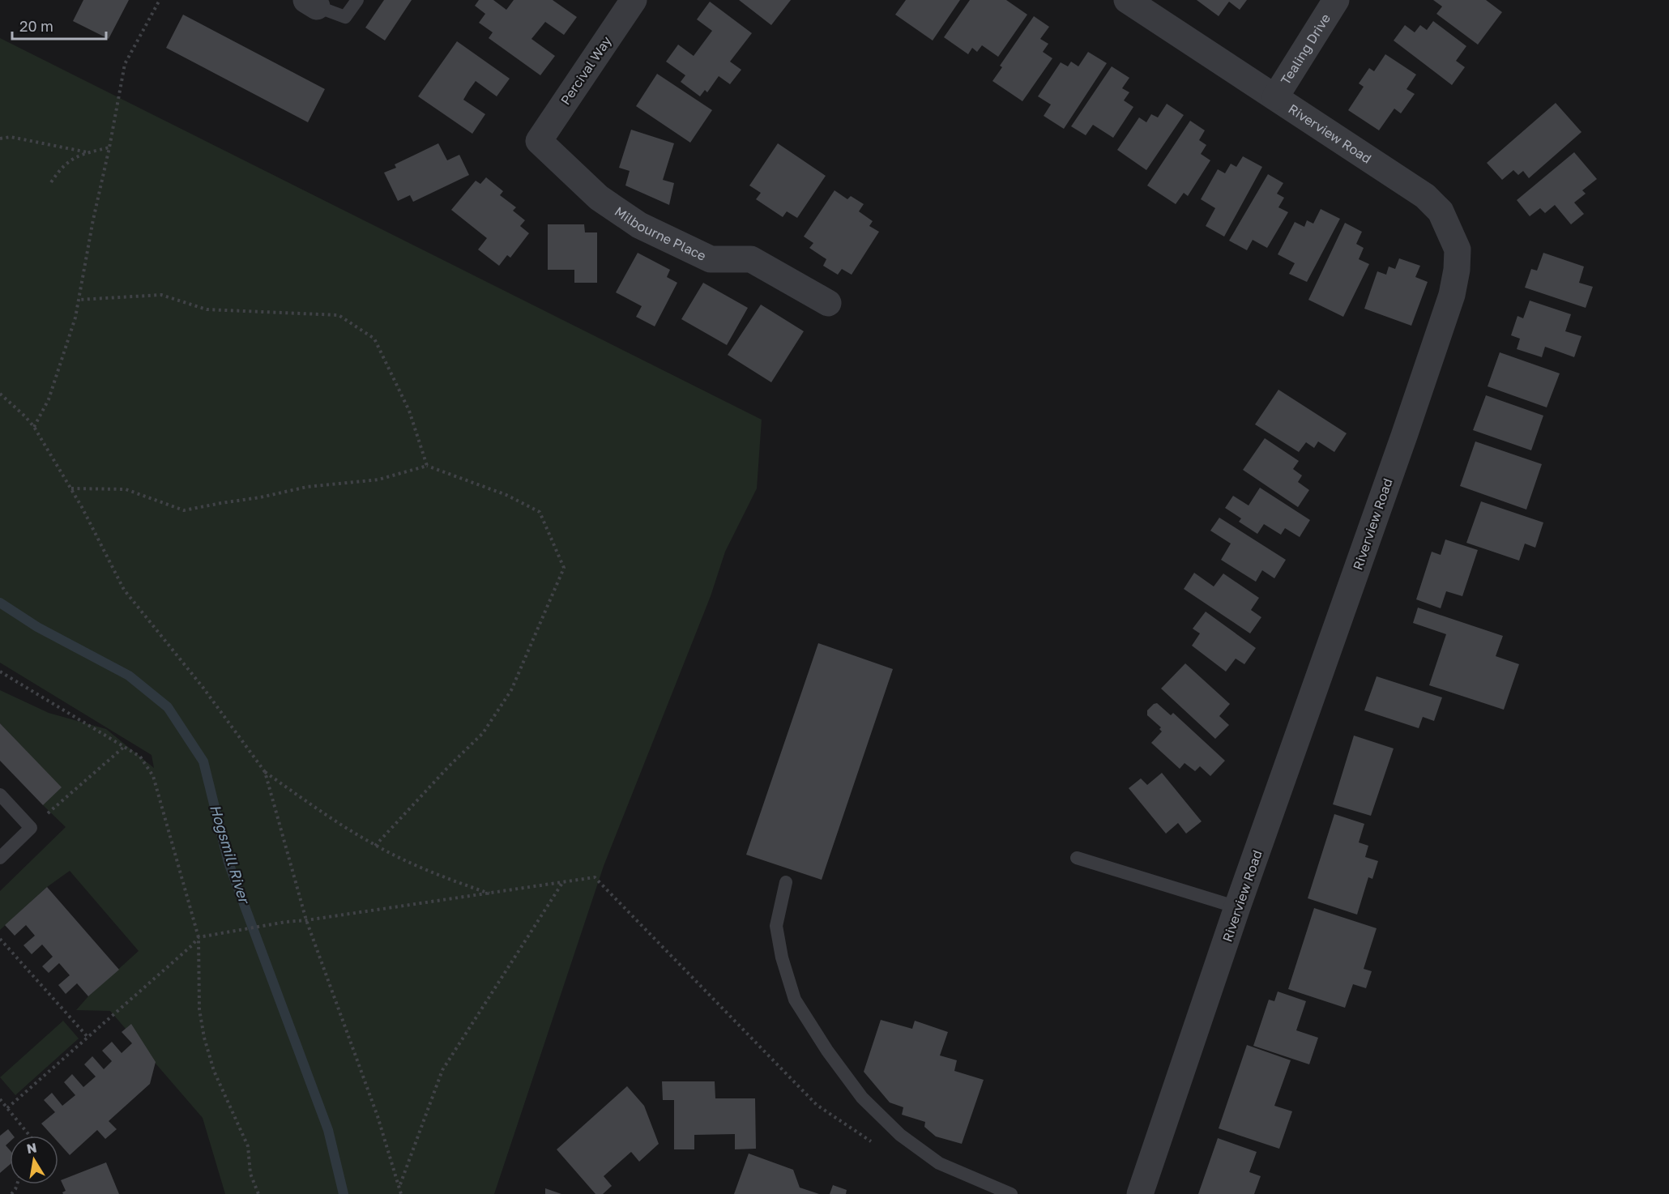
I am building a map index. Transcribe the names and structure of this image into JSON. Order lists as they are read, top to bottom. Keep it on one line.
{"streets":{"street":["Tealing Drive","Percival Way","Riverview Road","Milbourne Place"]},"crossings":[["Tealing Drive","Riverview Road"],["Percival Way","Milbourne Place"]],"water":["Hogsmill River"],"scale_bar":"20 m","north":"top"}
